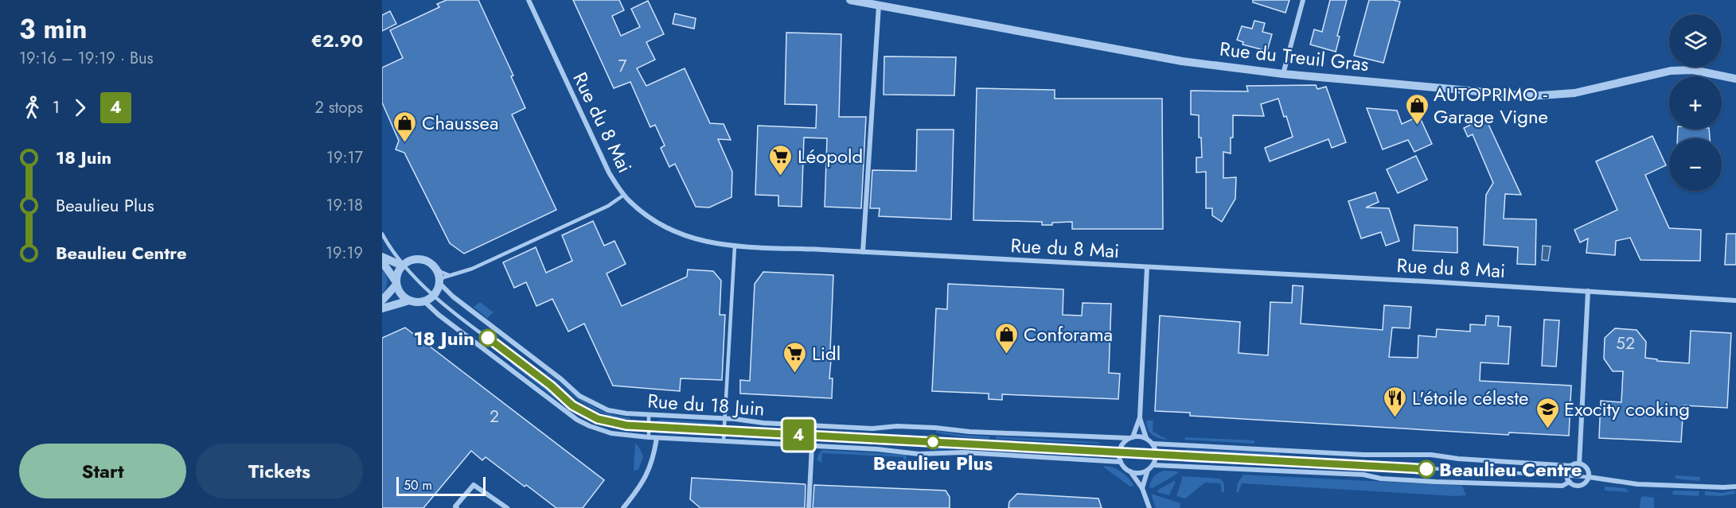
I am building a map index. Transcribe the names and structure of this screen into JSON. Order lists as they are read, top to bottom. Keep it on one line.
{"streets":{"street":["Rue du Treuil Gras","Rue du 8 Mai","Rue du 18 Juin"]},"places":{"shop":["AUTOPRIMO - Garage Vigne","Chaussea","Conforama"],"supermarket":["Léopold","Lidl"],"other":["18 Juin","Beaulieu Plus","Beaulieu Centre"],"restaurant":["L'étoile céleste"],"school or university":["Exocity cooking"]},"lines":["bus line 4"],"house_numbers":["7","52","2"],"scale_bar":"50 m","page":{"heading":["3 min","19:16 – 19:19 · Bus","€2.90"],"on_map":"4","map_buttons":["+","−"],"legs":["1","4","2 stops"],"list":[{"name":"18 Juin","value":"19:17"},{"name":"Beaulieu Plus","value":"19:18"},{"name":"Beaulieu Centre","value":"19:19"}],"buttons":["Start","Tickets"],"scale":"50 m"}}
